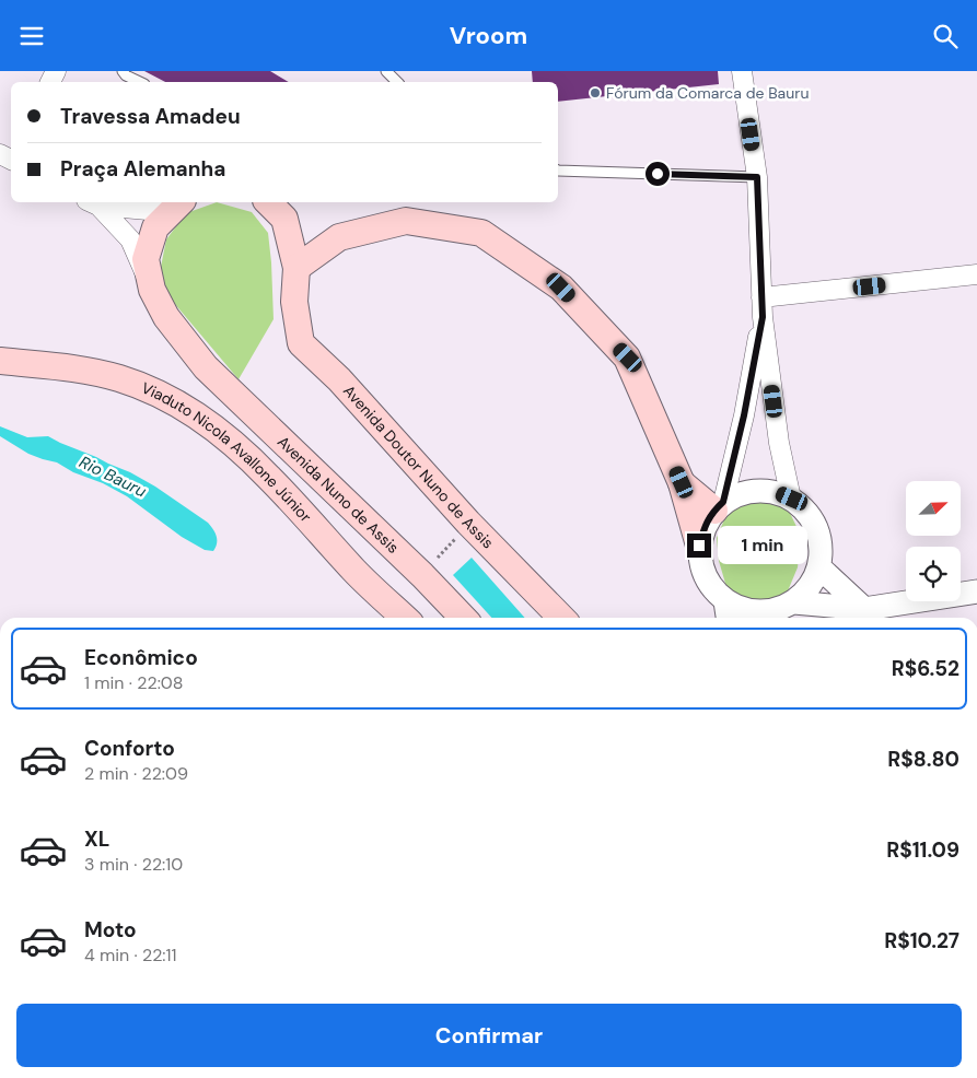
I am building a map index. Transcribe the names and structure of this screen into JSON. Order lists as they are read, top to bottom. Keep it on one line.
{"streets":{"main road":["Viaduto Nicola Avallone Júnior","Avenida Doutor Nuno de Assis","Avenida Nuno de Assis"]},"water":["Rio Bauru"],"places":["Fórum da Comarca de Bauru"],"north":"top right","page":{"header":"Vroom","banner":["Travessa Amadeu","Praça Alemanha"],"bubble":"1 min","list":[{"name":"Econômico","note":"1 min · 22:08","value":"R$6.52"},{"name":"Conforto","note":"2 min · 22:09","value":"R$8.80"},{"name":"XL","note":"3 min · 22:10","value":"R$11.09"},{"name":"Moto","note":"4 min · 22:11","value":"R$10.27"}],"buttons":"Confirmar"}}
